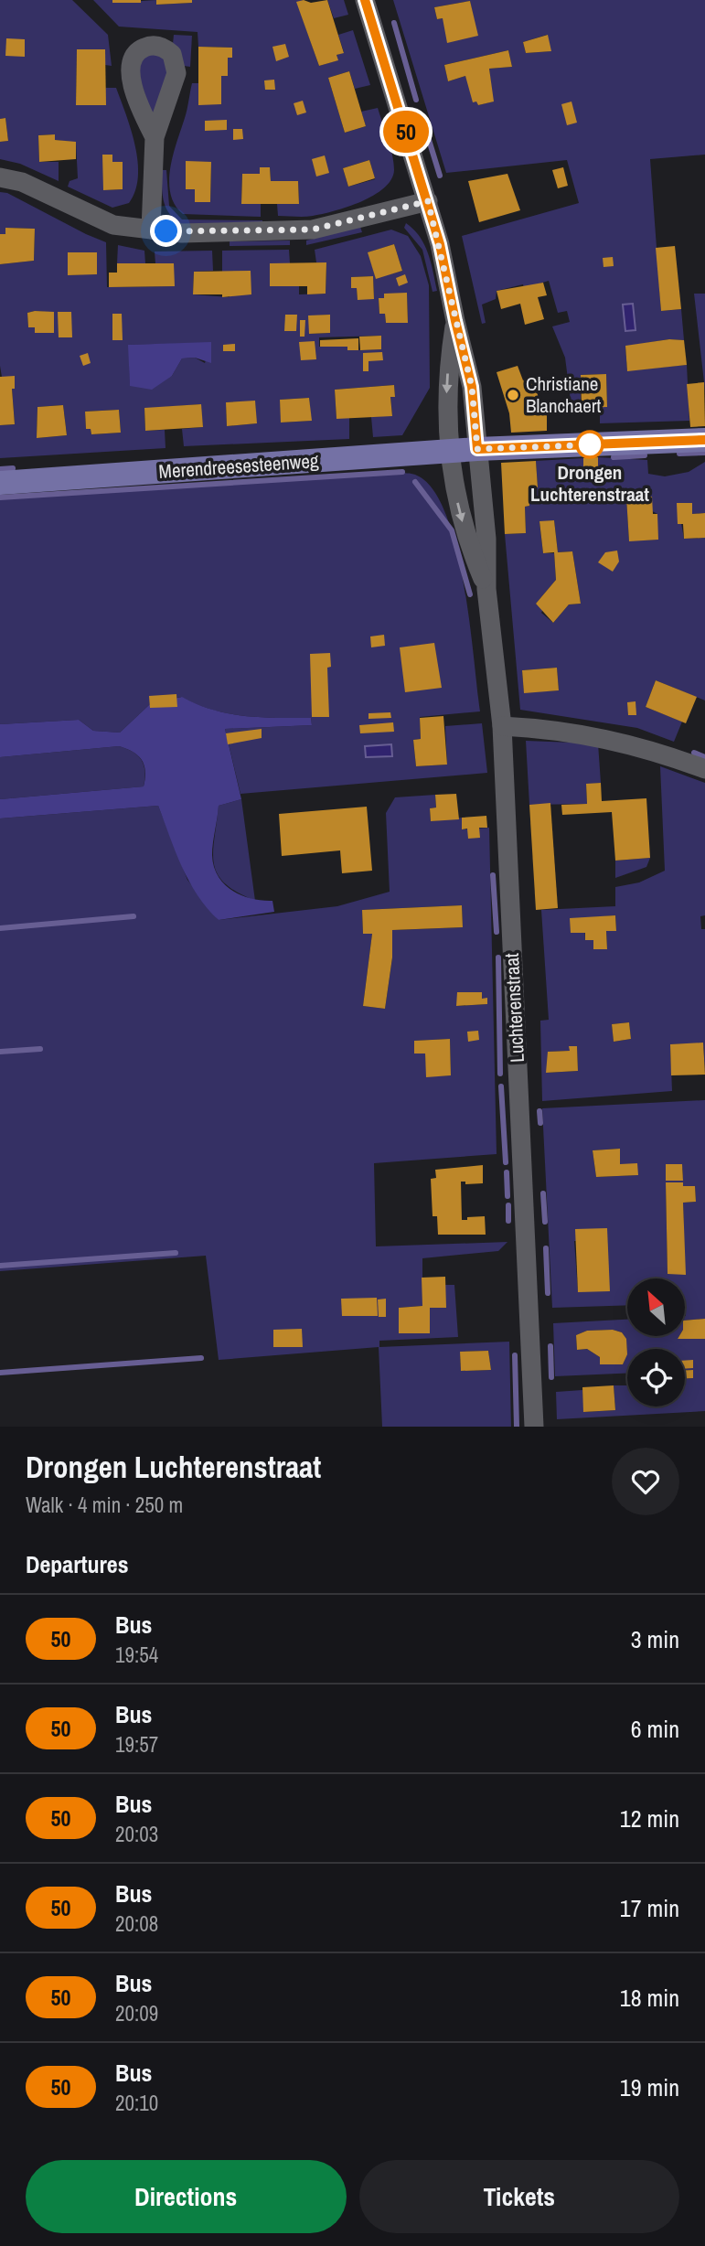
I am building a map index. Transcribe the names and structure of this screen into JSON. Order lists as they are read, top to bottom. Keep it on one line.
{"streets":{"main road":["Merendreesesteenweg"],"street":["Luchterenstraat"]},"crossings":[["Merendreesesteenweg","Luchterenstraat"]],"places":["Christiane Blanchaert","Drongen Luchterenstraat"],"lines":["bus line 50"],"north":"top left","page":{"on_map":"50","heading":[["Drongen Luchterenstraat","Walk · 4 min · 250 m"],"Departures"],"list":[{"mark":"50","name":"Bus","note":"19:54","value":"3 min"},{"mark":"50","name":"Bus","note":"19:57","value":"6 min"},{"mark":"50","name":"Bus","note":"20:03","value":"12 min"},{"mark":"50","name":"Bus","note":"20:08","value":"17 min"},{"mark":"50","name":"Bus","note":"20:09","value":"18 min"},{"mark":"50","name":"Bus","note":"20:10","value":"19 min"}],"buttons":["Directions","Tickets"]}}
